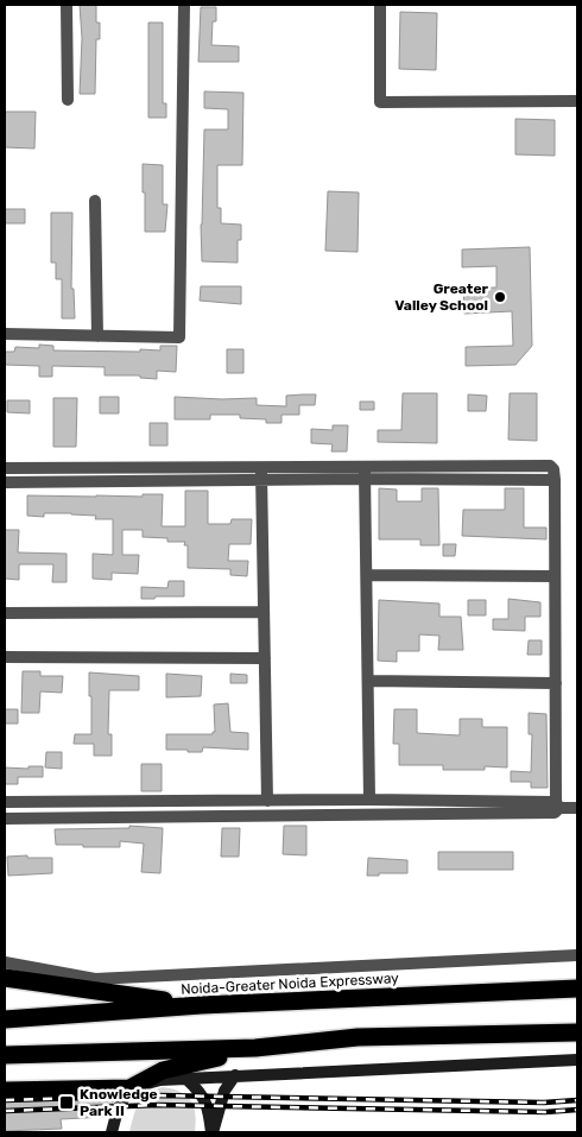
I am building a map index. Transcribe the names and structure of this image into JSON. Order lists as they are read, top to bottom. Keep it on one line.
{"streets":{"highway":["Noida-Greater Noida Expressway"]},"places":{"other":["Greater Valley School"],"transit":["Knowledge Park II"]}}
